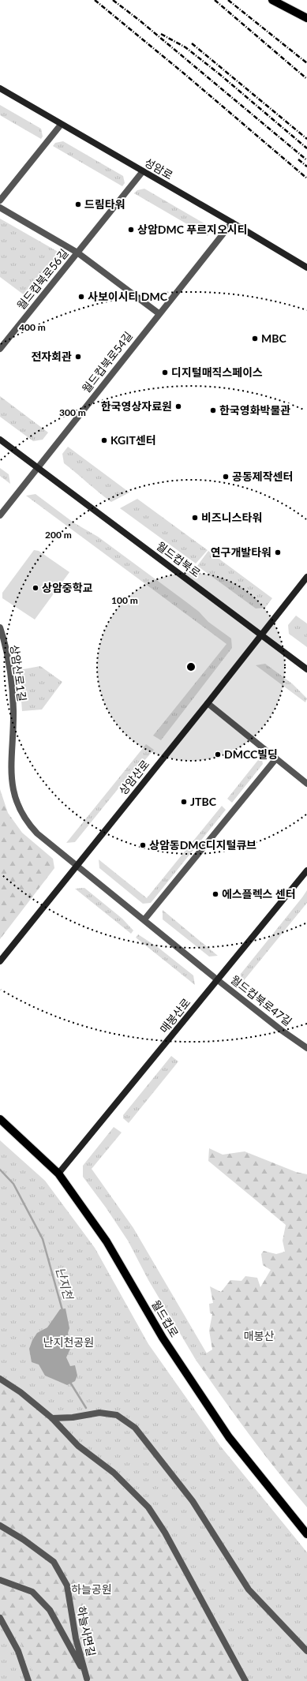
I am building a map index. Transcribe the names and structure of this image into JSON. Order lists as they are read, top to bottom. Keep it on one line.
{"streets":{"main road":["성암로","월드컵북로","상암산로","매봉산로","월드컵로"],"street":["월드컵북로56길","월드컵북로54길","상암산로1길","월드컵북로47길","하늘사면길"]},"crossings":[["성암로","월드컵북로56길"],["성암로","월드컵북로54길"],["월드컵북로54길","월드컵북로"],["월드컵북로","상암산로"],["상암산로1길","상암산로"],["월드컵북로47길","매봉산로"],["매봉산로","월드컵로"]],"water":["난지천"],"parks":["매봉산","난지천공원","하늘공원"],"places":["드림타워","상암DMC 푸르지오시티","사보이시티 DMC","MBC","전자회관","디지털매직스페이스","한국영상자료원","한국영화박물관","KGIT센터","공동제작센터","비즈니스타워","연구개발타워","상암중학교","DMCC빌딩","JTBC","상암동DMC디지털큐브","에스플렉스 센터"],"rings":["400 m","300 m","200 m","100 m"]}
